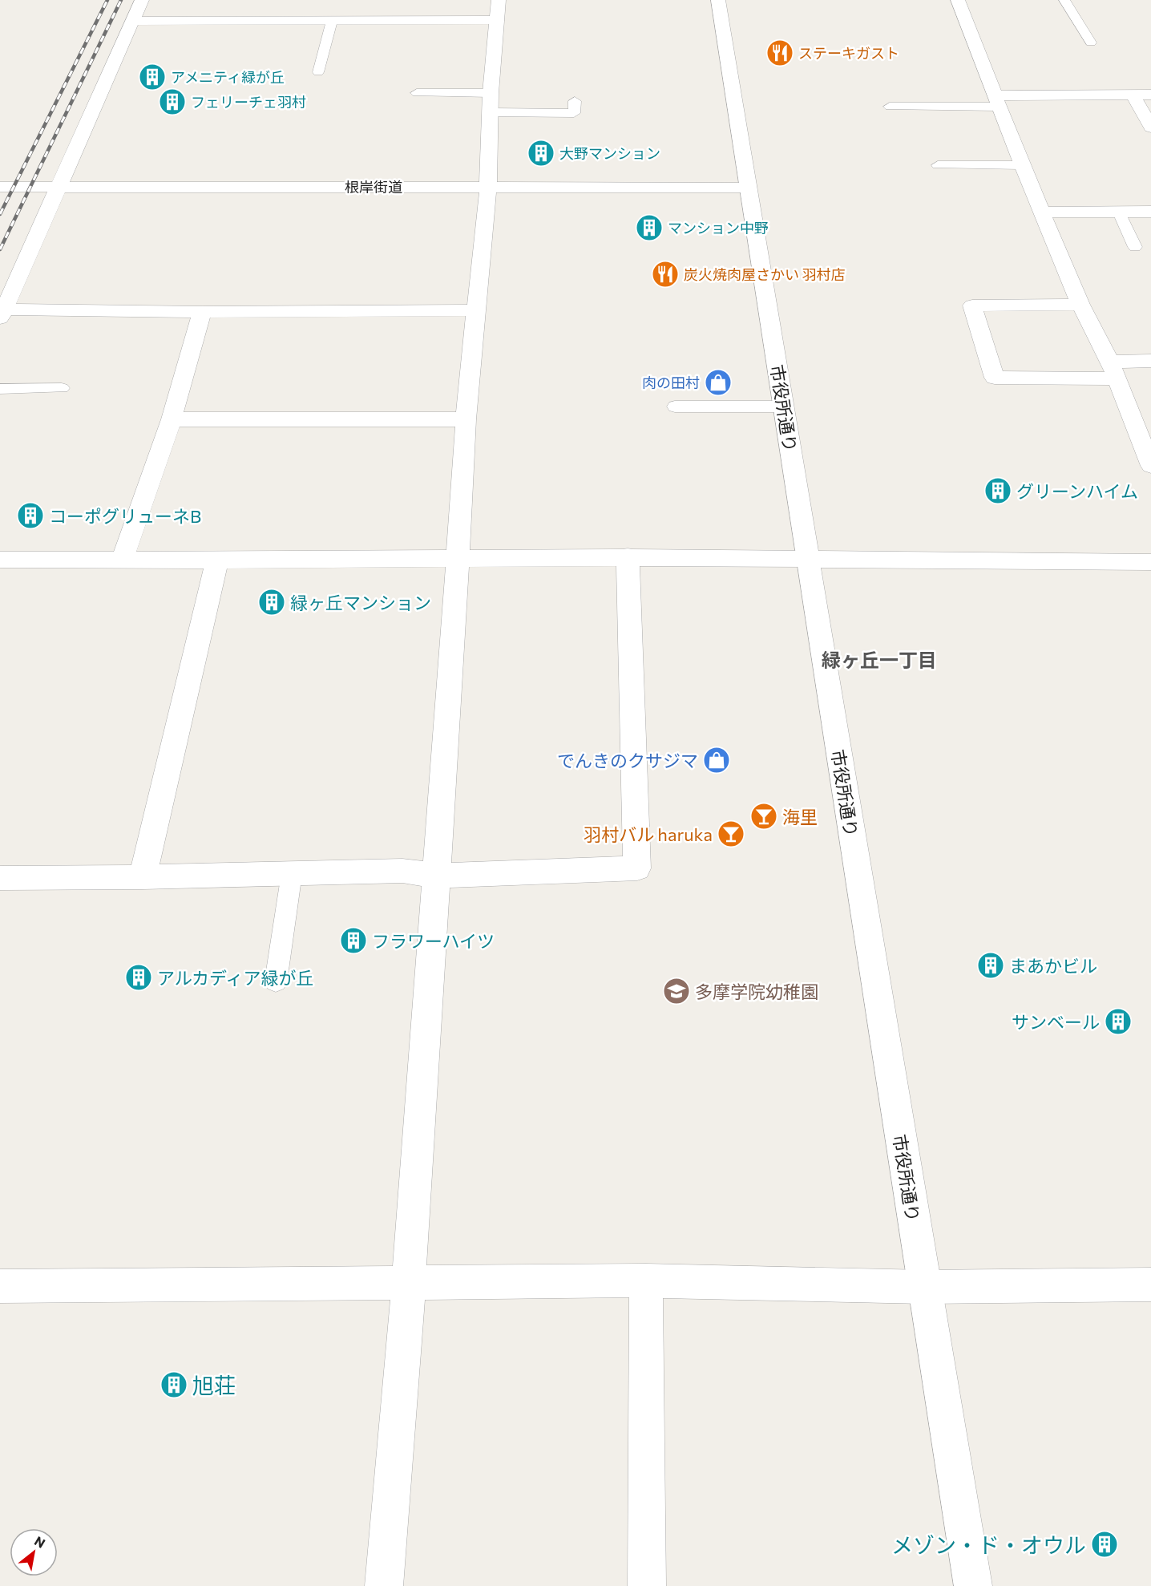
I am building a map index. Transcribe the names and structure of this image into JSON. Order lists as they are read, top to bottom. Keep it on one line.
{"streets":{"street":["根岸街道","市役所通り"]},"crossings":[["根岸街道","市役所通り"]],"districts":["緑ヶ丘一丁目"],"places":{"restaurant":["ステーキガスト","炭火焼肉屋さかい 羽村店"],"building":["アメニティ緑が丘","フェリーチェ羽村","大野マンション","マンション中野","グリーンハイム","コーポグリューネB","緑ヶ丘マンション","フラワーハイツ","まあかビル","アルカディア緑が丘","サンベール","旭荘","メゾン・ド・オウル"],"shop":["肉の田村","でんきのクサジマ"],"bar":["海里","羽村バル haruka"],"school or university":["多摩学院幼稚園"]},"north":"top right"}
